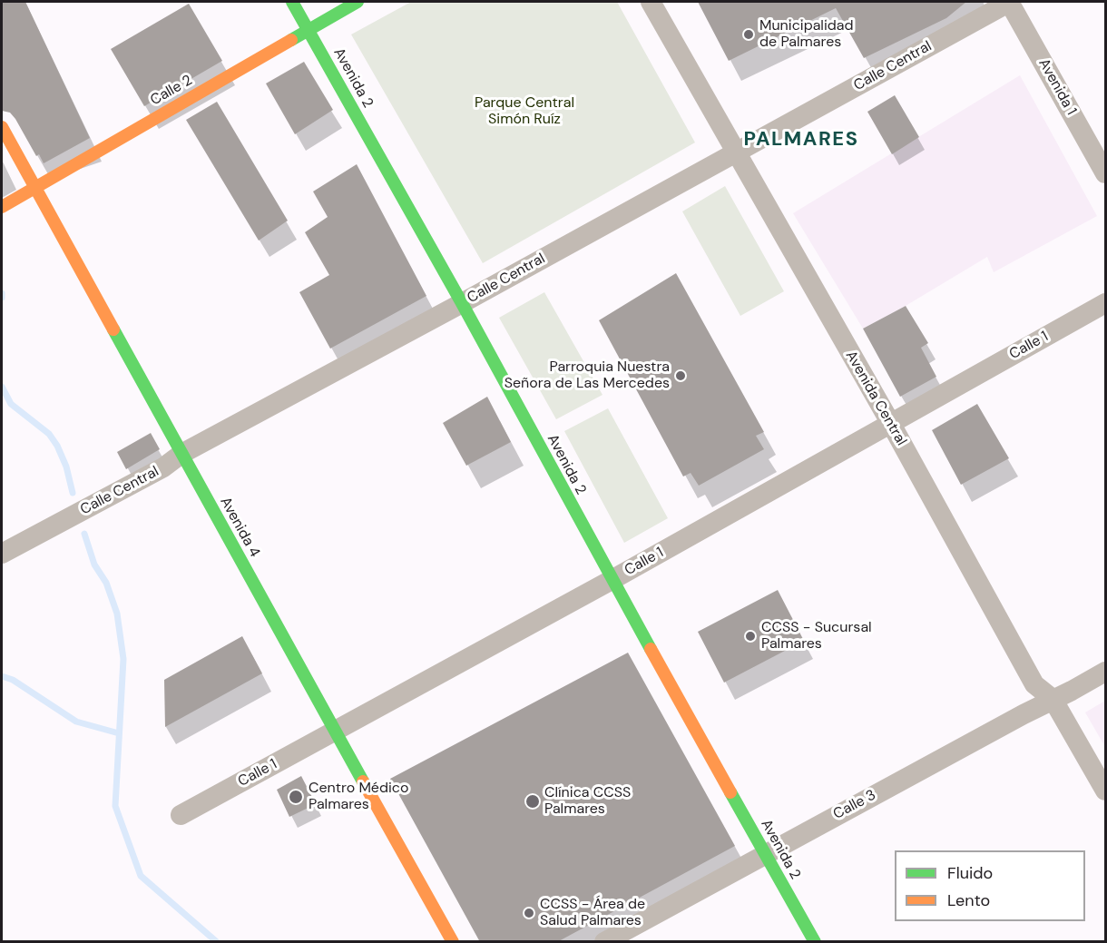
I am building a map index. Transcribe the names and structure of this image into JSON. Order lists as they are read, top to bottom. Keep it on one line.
{"streets":{"main road":["Avenida 2","Calle 2","Avenida 4"],"street":["Calle Central","Avenida 1","Calle 1","Avenida Central","Calle 3"]},"crossings":[["Calle Central","Avenida 2"],["Calle Central","Avenida 1"],["Calle Central","Avenida Central"],["Calle Central","Avenida 4"],["Avenida 2","Calle 2"],["Avenida 2","Calle 1"],["Avenida 2","Calle 3"],["Calle 2","Avenida 4"],["Calle 1","Avenida Central"],["Calle 1","Avenida 4"],["Avenida Central","Calle 3"]],"districts":["PALMARES"],"parks":["Parque Central Simón Ruíz"],"places":["Municipalidad de Palmares","Parroquia Nuestra Señora de Las Mercedes","CCSS - Sucursal Palmares","Centro Médico Palmares","Clínica CCSS Palmares","CCSS - Área de Salud Palmares"],"legend":["Fluido","Lento"]}
